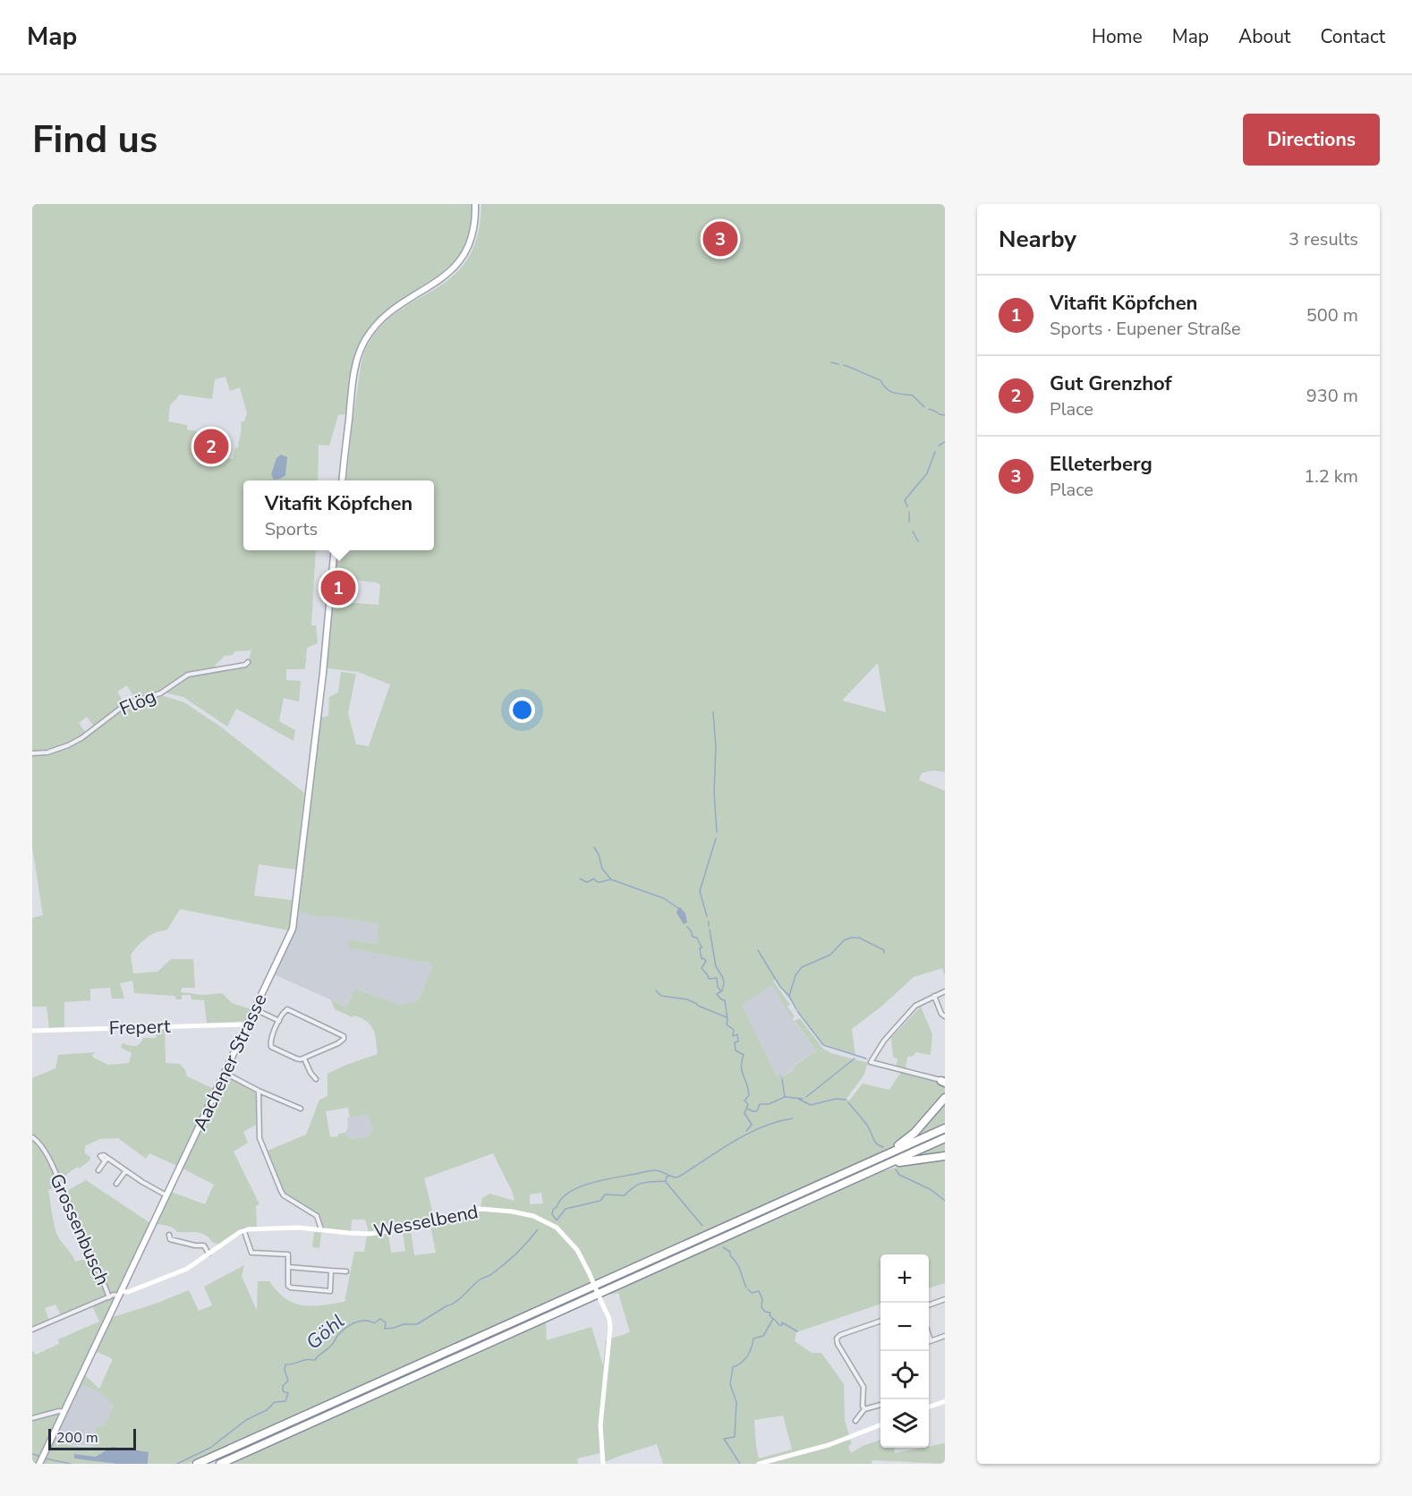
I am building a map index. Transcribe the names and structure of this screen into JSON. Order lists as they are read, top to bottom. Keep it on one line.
{"streets":{"main road":["Aachener Strasse"],"street":["Flög","Frepert","Wesselbend","Grossenbusch"]},"crossings":[["Frepert","Aachener Strasse"],["Aachener Strasse","Wesselbend"]],"water":["Göhl"],"scale_bar":"200 m","page":{"header":"Map","nav":["Home","Map","About","Contact"],"buttons":"Directions","title":"Find us","heading":["Nearby","3 results"],"pins":["3","2","1"],"list":[{"mark":"1","name":"Vitafit Köpfchen","note":"Sports · Eupener Straße","value":"500 m"},{"mark":"2","name":"Gut Grenzhof","note":"Place","value":"930 m"},{"mark":"3","name":"Elleterberg","note":"Place","value":"1.2 km"}],"popup":["Vitafit Köpfchen","Sports"],"map_buttons":["+","−"],"scale":"200 m"}}
